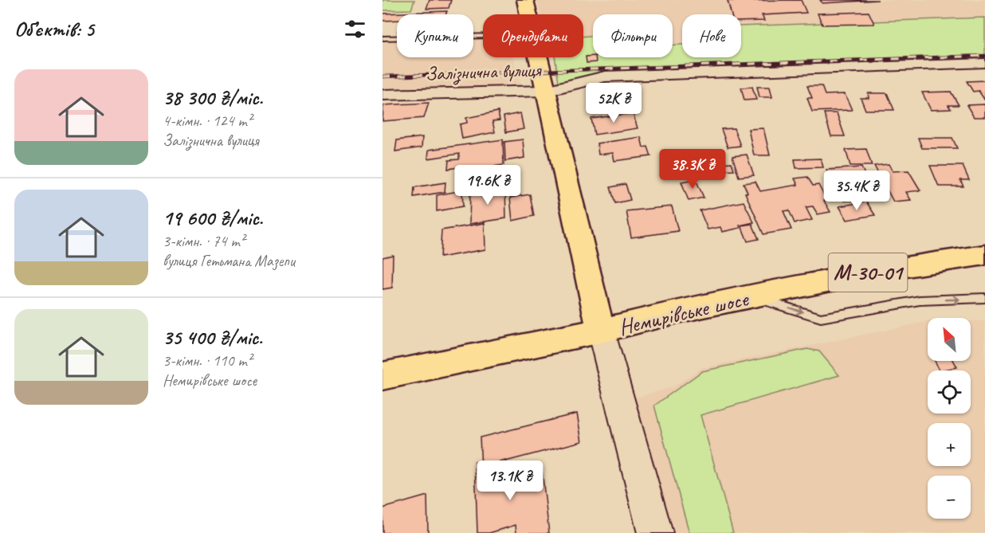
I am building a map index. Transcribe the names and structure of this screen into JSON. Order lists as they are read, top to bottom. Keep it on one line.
{"streets":{"main road":["М-30-01","Немирівське шосе"],"street":["Залізнична вулиця"]},"north":"top left","page":{"heading":"Об’єктів: 5","chip":["Купити","Орендувати","Фільтри","Нове"],"list":[{"name":"38 300 ₴/міс.","note":"4-кімн. · 124 m² · Залізнична вулиця"},{"name":"19 600 ₴/міс.","note":"3-кімн. · 74 m² · вулиця Гетьмана Мазепи"},{"name":"35 400 ₴/міс.","note":"3-кімн. · 110 m² · Немирівське шосе"}],"price":["52K ₴","38.3K ₴","19.6K ₴","35.4K ₴","13.1K ₴"],"map_buttons":["+","−"]}}
